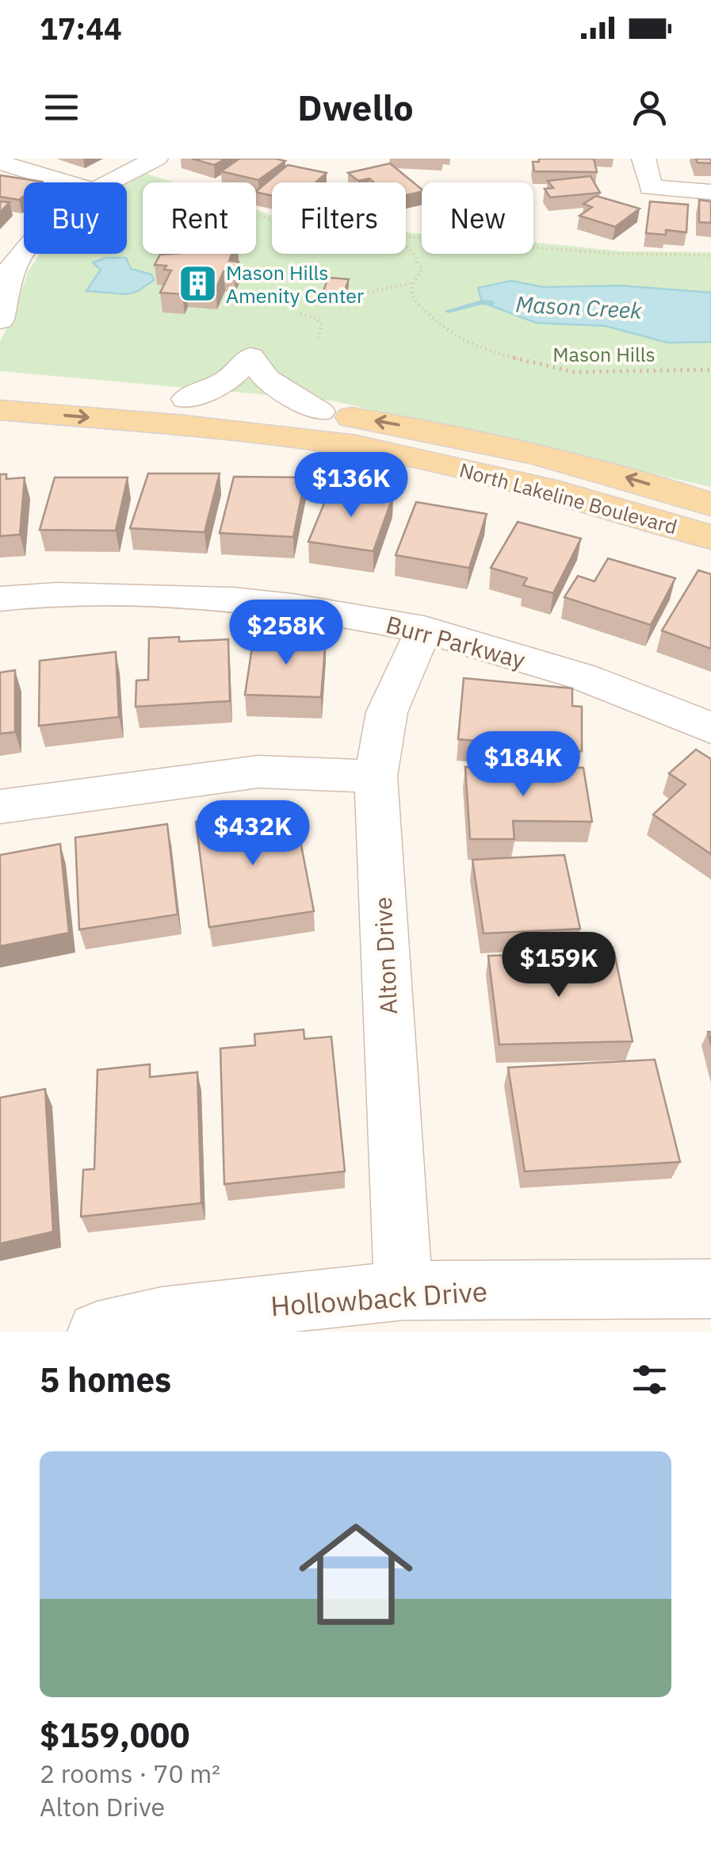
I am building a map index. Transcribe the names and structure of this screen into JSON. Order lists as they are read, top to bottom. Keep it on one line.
{"streets":{"main road":["North Lakeline Boulevard"],"street":["Burr Parkway","Alton Drive","Hollowback Drive"]},"crossings":[["Burr Parkway","Alton Drive"],["Alton Drive","Hollowback Drive"]],"water":["Mason Creek"],"parks":["Mason Hills"],"places":{"building":["Mason Hills Amenity Center"]},"page":{"status":"17:44","header":"Dwello","chip":["Buy","Rent","Filters","New"],"price":["$136K","$258K","$184K","$432K","$159K"],"heading":"5 homes","list":[{"name":"$159,000","note":"2 rooms · 70 m² · Alton Drive"}]}}
